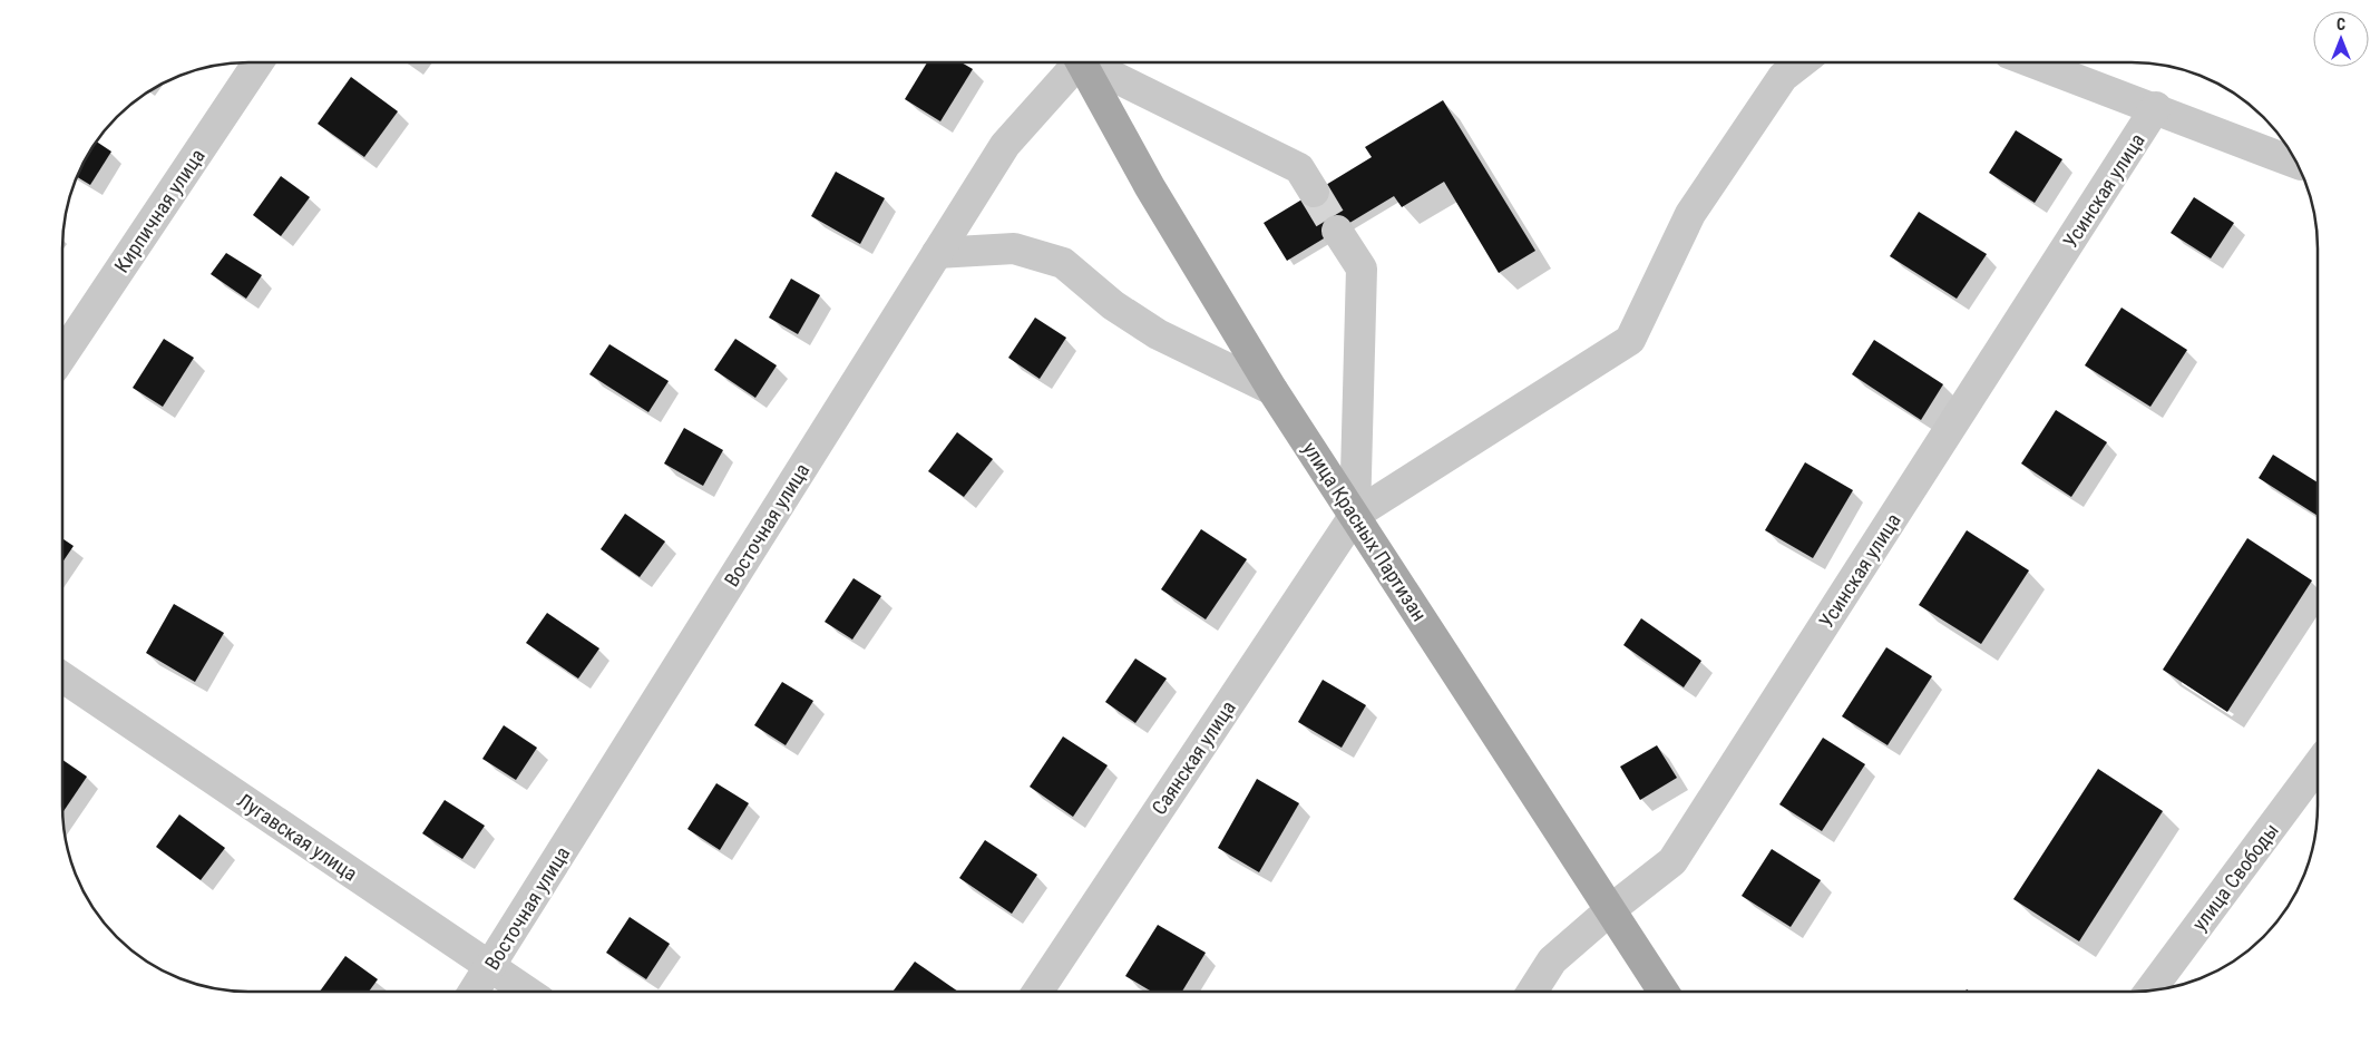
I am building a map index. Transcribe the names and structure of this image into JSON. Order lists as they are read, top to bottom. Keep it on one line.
{"streets":{"main road":["улица Красных Партизан"],"street":["Усинская улица","Кирпичная улица","Восточная улица","Саянская улица","Лугавская улица","улица Свободы"]},"crossings":[["Усинская улица","улица Красных Партизан"],["Восточная улица","Лугавская улица"],["улица Красных Партизан","Саянская улица"]],"north":"top"}
